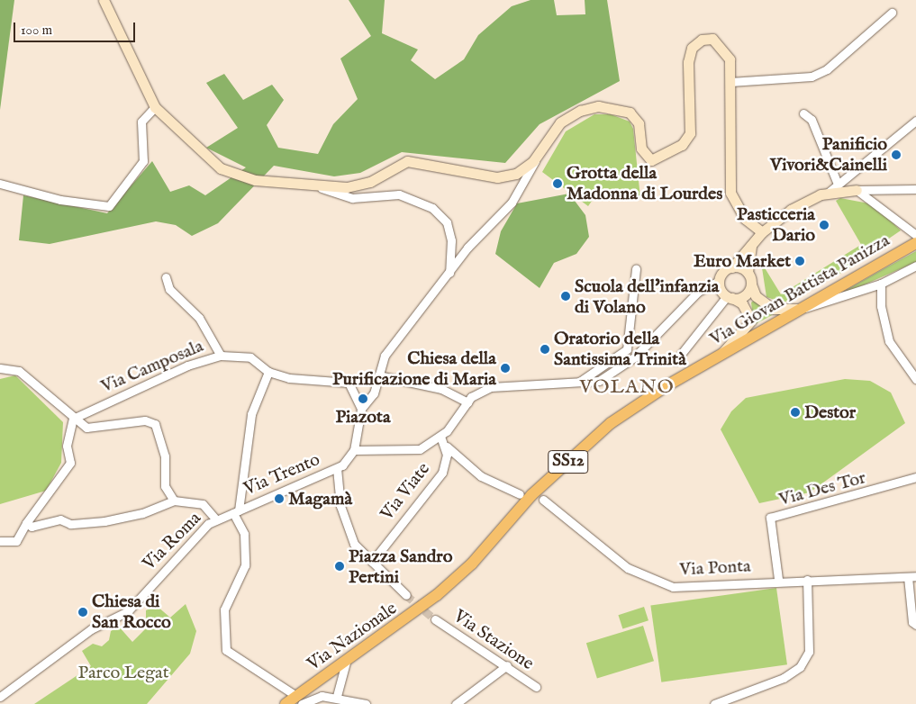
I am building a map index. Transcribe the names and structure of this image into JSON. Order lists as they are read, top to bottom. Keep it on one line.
{"streets":{"main road":["Via Giovan Battista Panizza","SS12","Via Nazionale"],"street":["Via Camposala","Via Trento","Via Des Tor","Via Viate","Via Roma","Via Ponta","Via Stazione"]},"crossings":[["Via Giovan Battista Panizza","Via Nazionale"],["Via Trento","Via Roma"],["Via Des Tor","Via Ponta"]],"districts":["VOLANO"],"parks":["Parco Legat"],"places":["Panificio Vivori&Cainelli","Grotta della Madonna di Lourdes","Pasticceria Dario","Euro Market","Scuola dell'infanzia di Volano","Oratorio della Santissima Trinità","Chiesa della Purificazione di Maria","Piazota","Destor","Magamà","Piazza Sandro Pertini","Chiesa di San Rocco"],"scale_bar":"100 m"}
